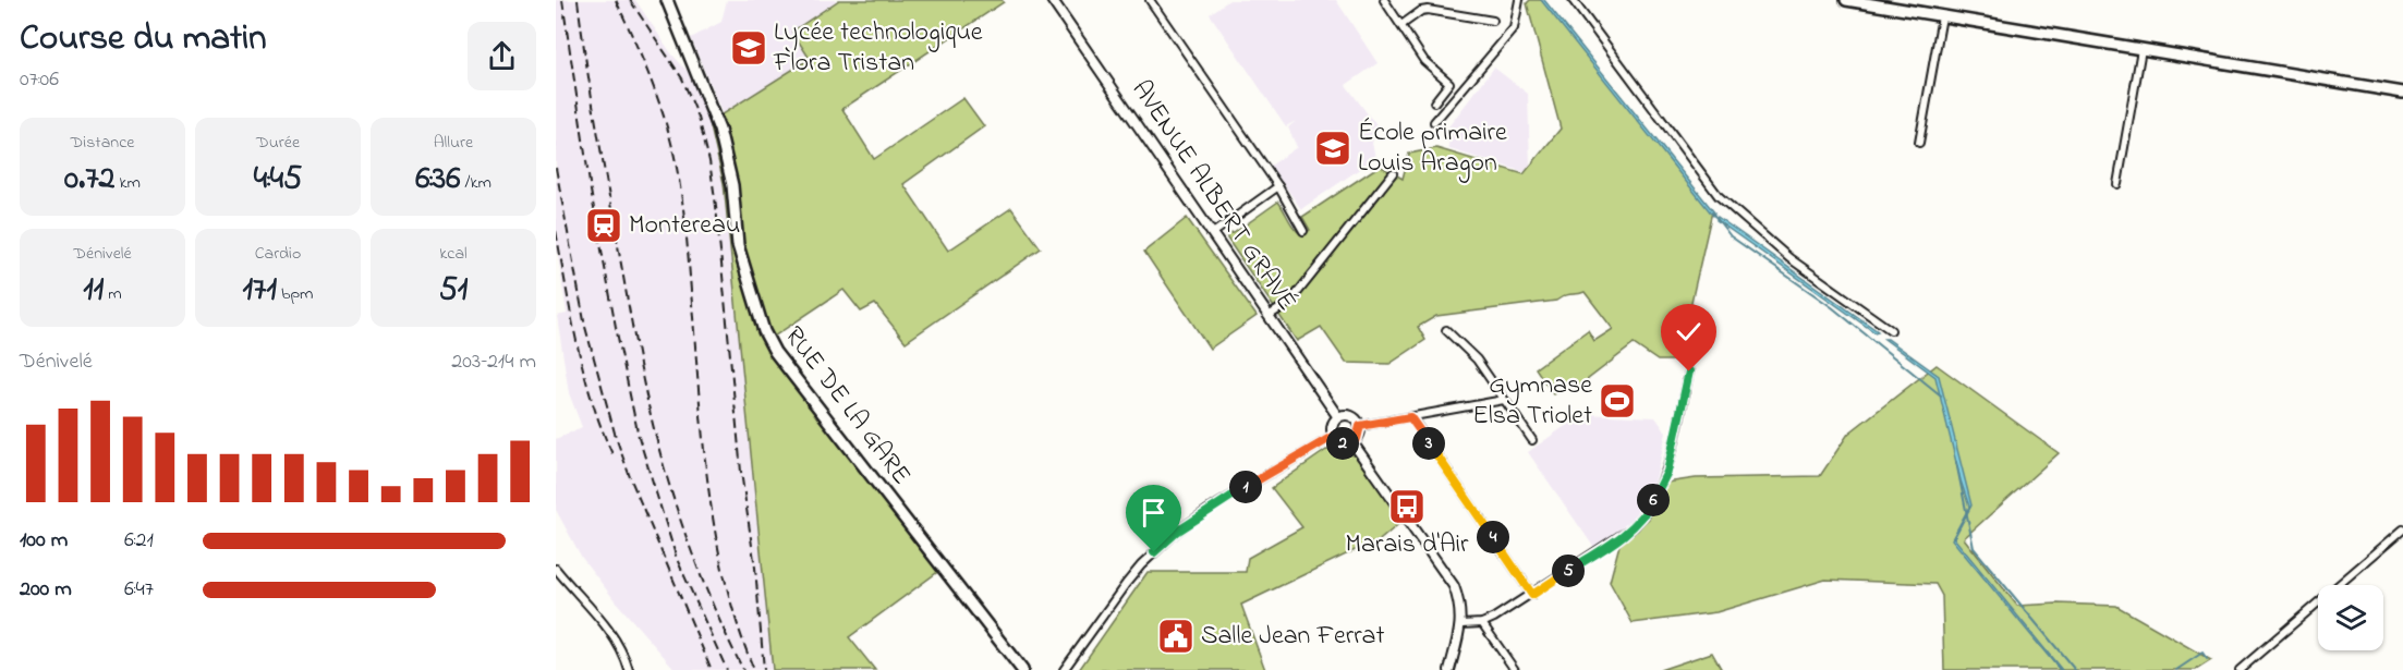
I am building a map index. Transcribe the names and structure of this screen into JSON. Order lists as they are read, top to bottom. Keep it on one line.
{"streets":{"main road":["RUE DE LA GARE"],"street":["AVENUE ALBERT GRAVÉ"]},"places":{"school or university":["Lycée technologique Flora Tristan","École primaire Louis Aragon"],"station":["Montereau"],"sports":["Gymnase Elsa Triolet"],"bus stop":["Marais d'Air"],"public building":["Salle Jean Ferrat"]},"page":{"heading":["Course du matin","07:06"],"stats":[["Distance","0.72 km"],["Durée","4:45"],["Allure","6:36 /km"],["Dénivelé","11 m"],["Cardio","171 bpm"],["kcal","51"]],"chart":["Dénivelé","203–214 m"],"pins":["2","3","1","6","4","5"],"list":[{"name":"100 m","note":"6:21"},{"name":"200 m","note":"6:47"}]}}
